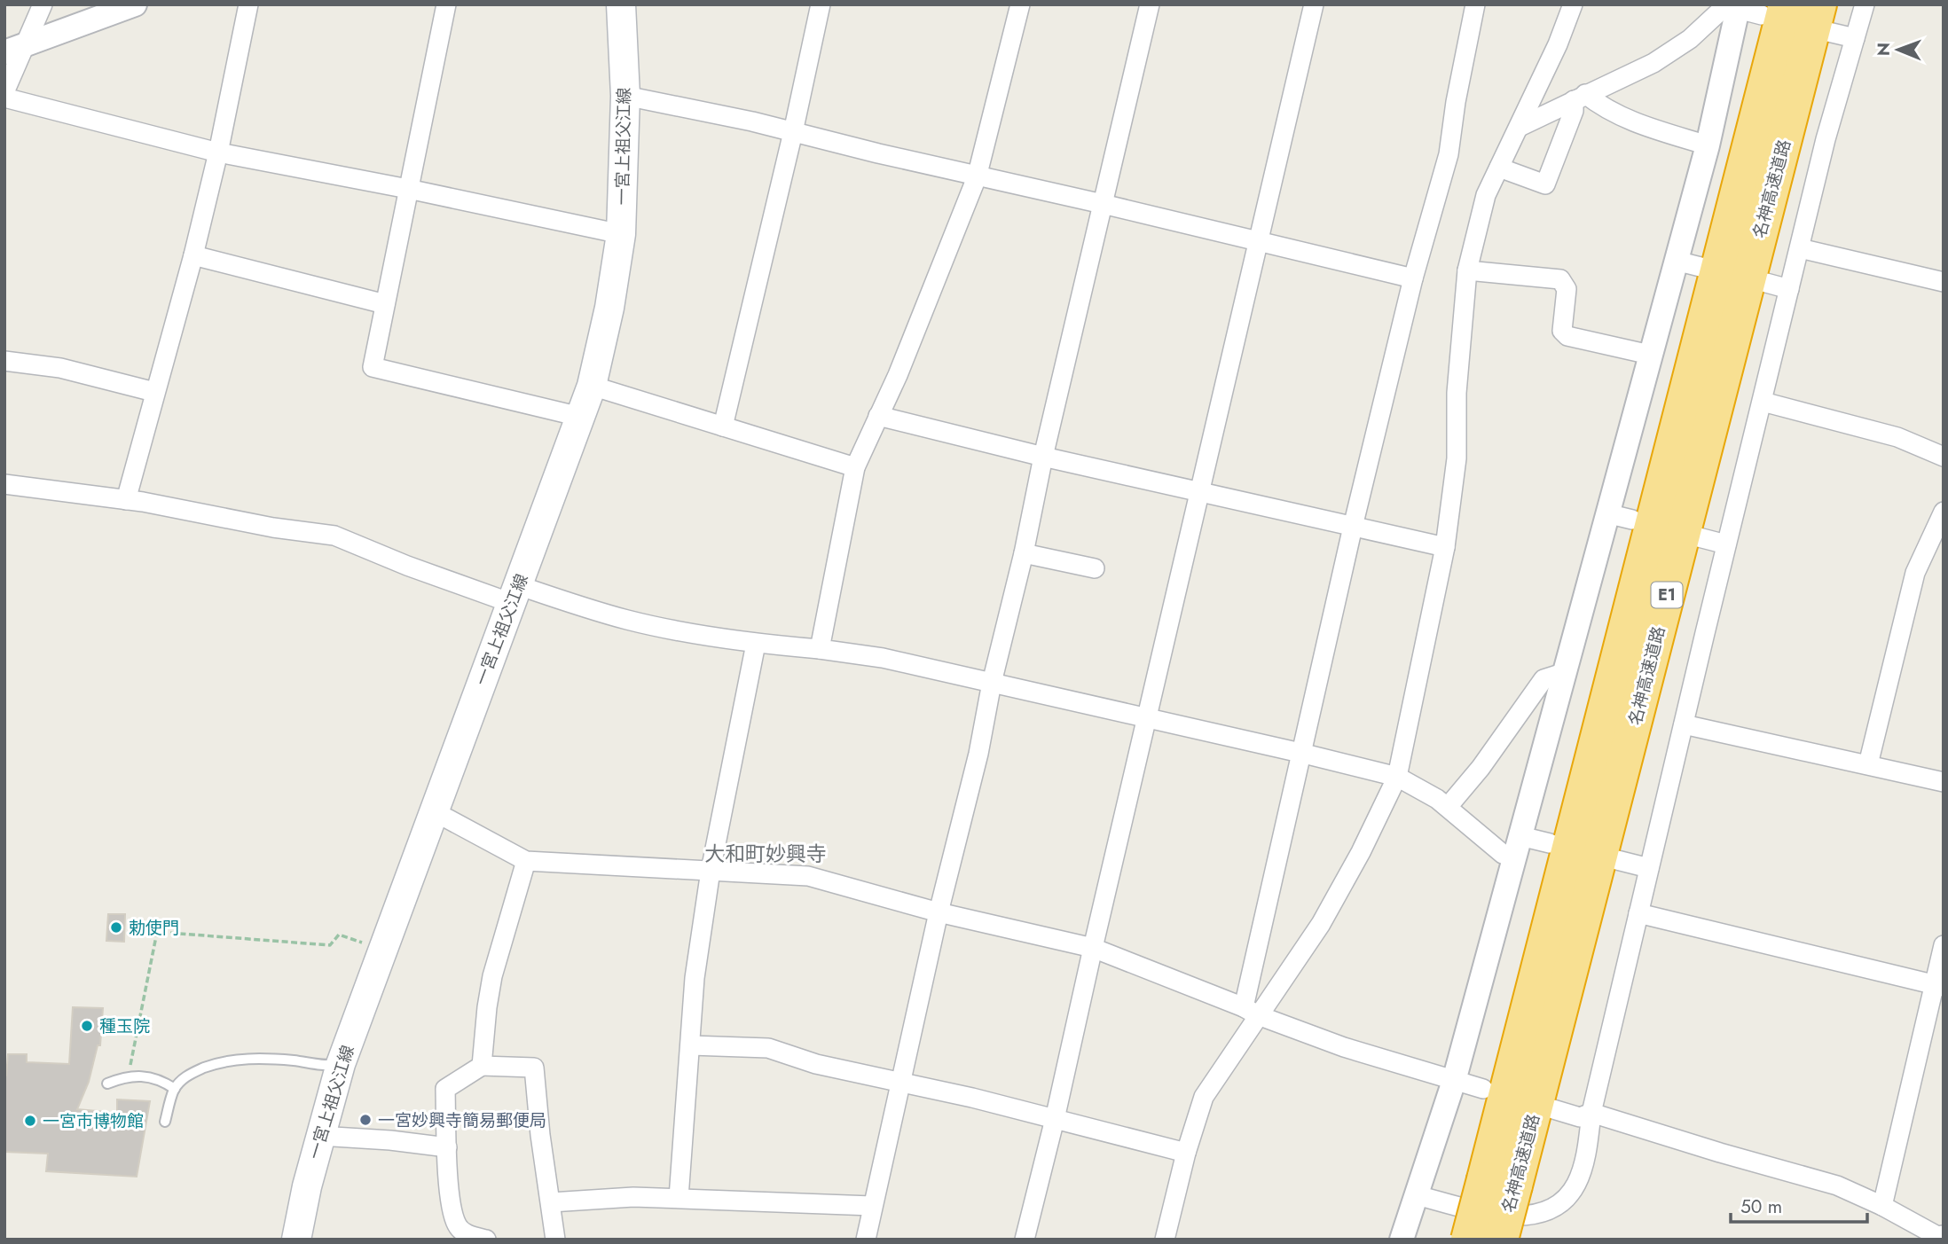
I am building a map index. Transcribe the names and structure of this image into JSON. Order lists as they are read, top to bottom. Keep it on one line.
{"streets":{"highway":["名神高速道路","E1"],"main road":["一宮上祖父江線"]},"districts":["大和町妙興寺"],"places":["勅使門","種玉院","一宮妙興寺簡易郵便局","一宮市博物館"],"scale_bar":"50 m","north":"left"}
